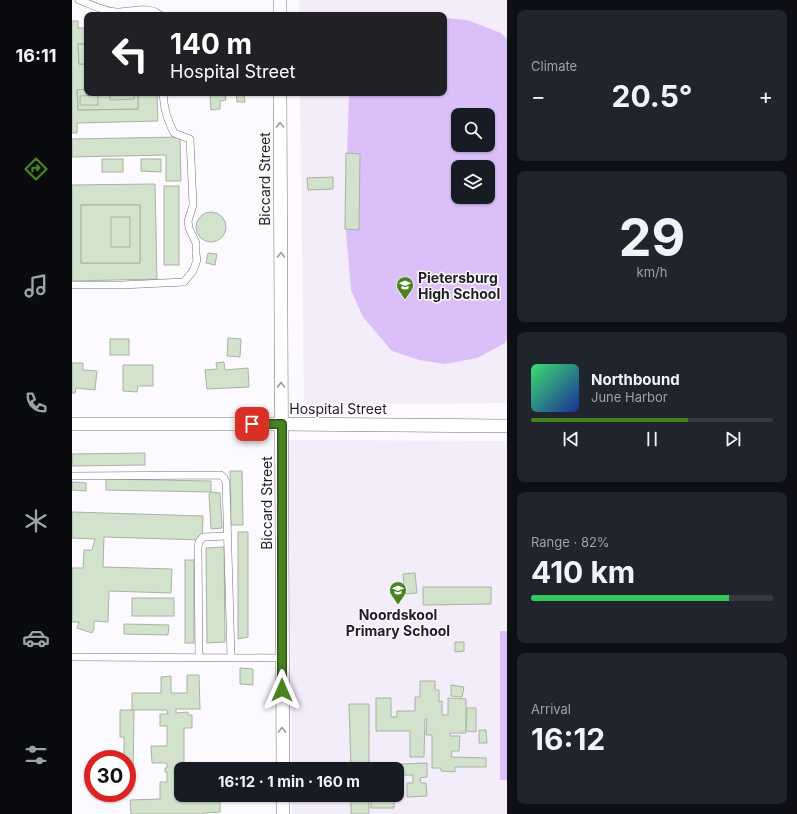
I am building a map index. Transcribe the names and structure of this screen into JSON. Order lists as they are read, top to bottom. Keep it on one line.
{"streets":{"street":["Biccard Street","Hospital Street"]},"crossings":[["Biccard Street","Hospital Street"]],"one_way":["Biccard Street"],"places":{"school or university":["Pietersburg High School","Noordskool Primary School"]},"page":{"tabs":"16:11","tile":["Climate",["29","km/h"],["Range · 82%","410 km"],["Arrival","16:12"]],"turn":["140 m","Hospital Street"],"heat":["−","20.5°","+"],"song":["Northbound","June Harbor"],"limit":"30","trip":"16:12 · 1 min · 160 m"}}
